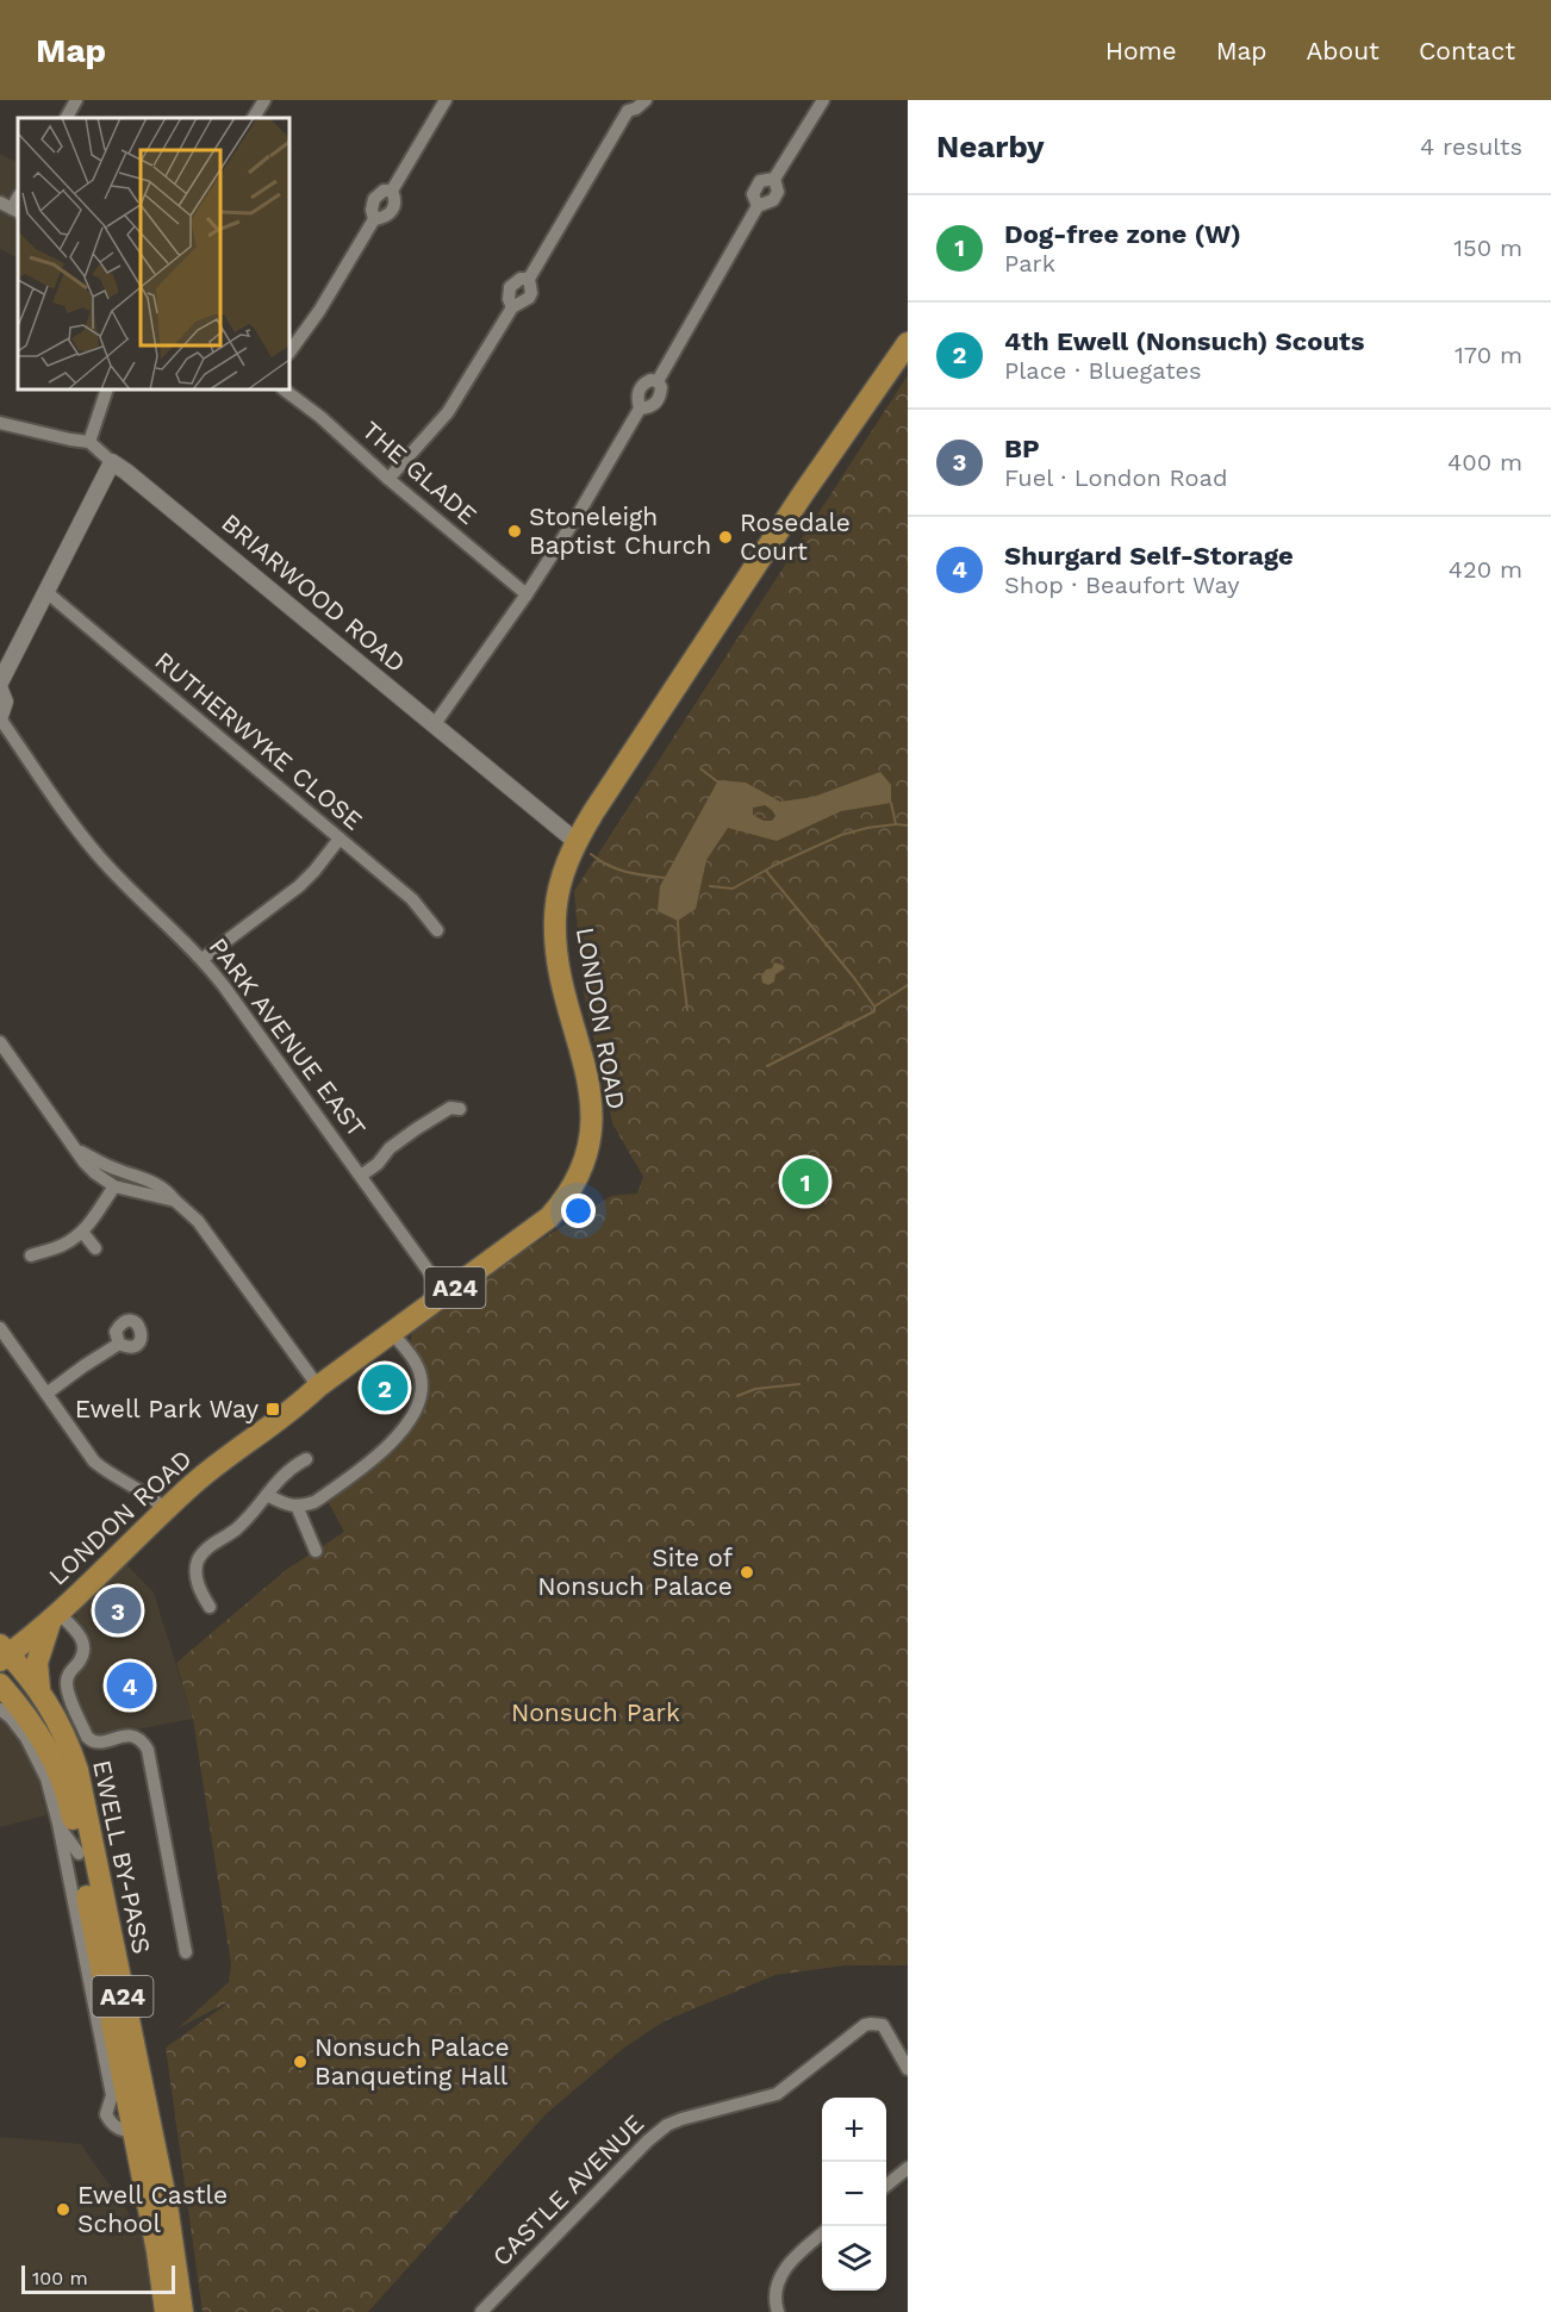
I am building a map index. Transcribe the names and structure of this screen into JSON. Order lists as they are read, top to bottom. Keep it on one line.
{"streets":{"highway":["LONDON ROAD","A24","EWELL BY-PASS"],"street":["THE GLADE","BRIARWOOD ROAD","RUTHERWYKE CLOSE","PARK AVENUE EAST","CASTLE AVENUE"]},"crossings":[["BRIARWOOD ROAD","LONDON ROAD"],["LONDON ROAD","PARK AVENUE EAST"],["LONDON ROAD","EWELL BY-PASS"]],"parks":["Nonsuch Park"],"places":{"other":["Stoneleigh Baptist Church","Rosedale Court","Site of Nonsuch Palace","Nonsuch Palace Banqueting Hall","Ewell Castle School"],"transit":["Ewell Park Way"]},"scale_bar":"100 m","page":{"header":"Map","nav":["Home","Map","About","Contact"],"heading":["Nearby","4 results"],"list":[{"mark":"1","name":"Dog-free zone (W)","note":"Park","value":"150 m"},{"mark":"2","name":"4th Ewell (Nonsuch) Scouts","note":"Place · Bluegates","value":"170 m"},{"mark":"3","name":"BP","note":"Fuel · London Road","value":"400 m"},{"mark":"4","name":"Shurgard Self-Storage","note":"Shop · Beaufort Way","value":"420 m"}],"pins":["1","2","3","4"],"map_buttons":["+","−"],"scale":"100 m"}}
